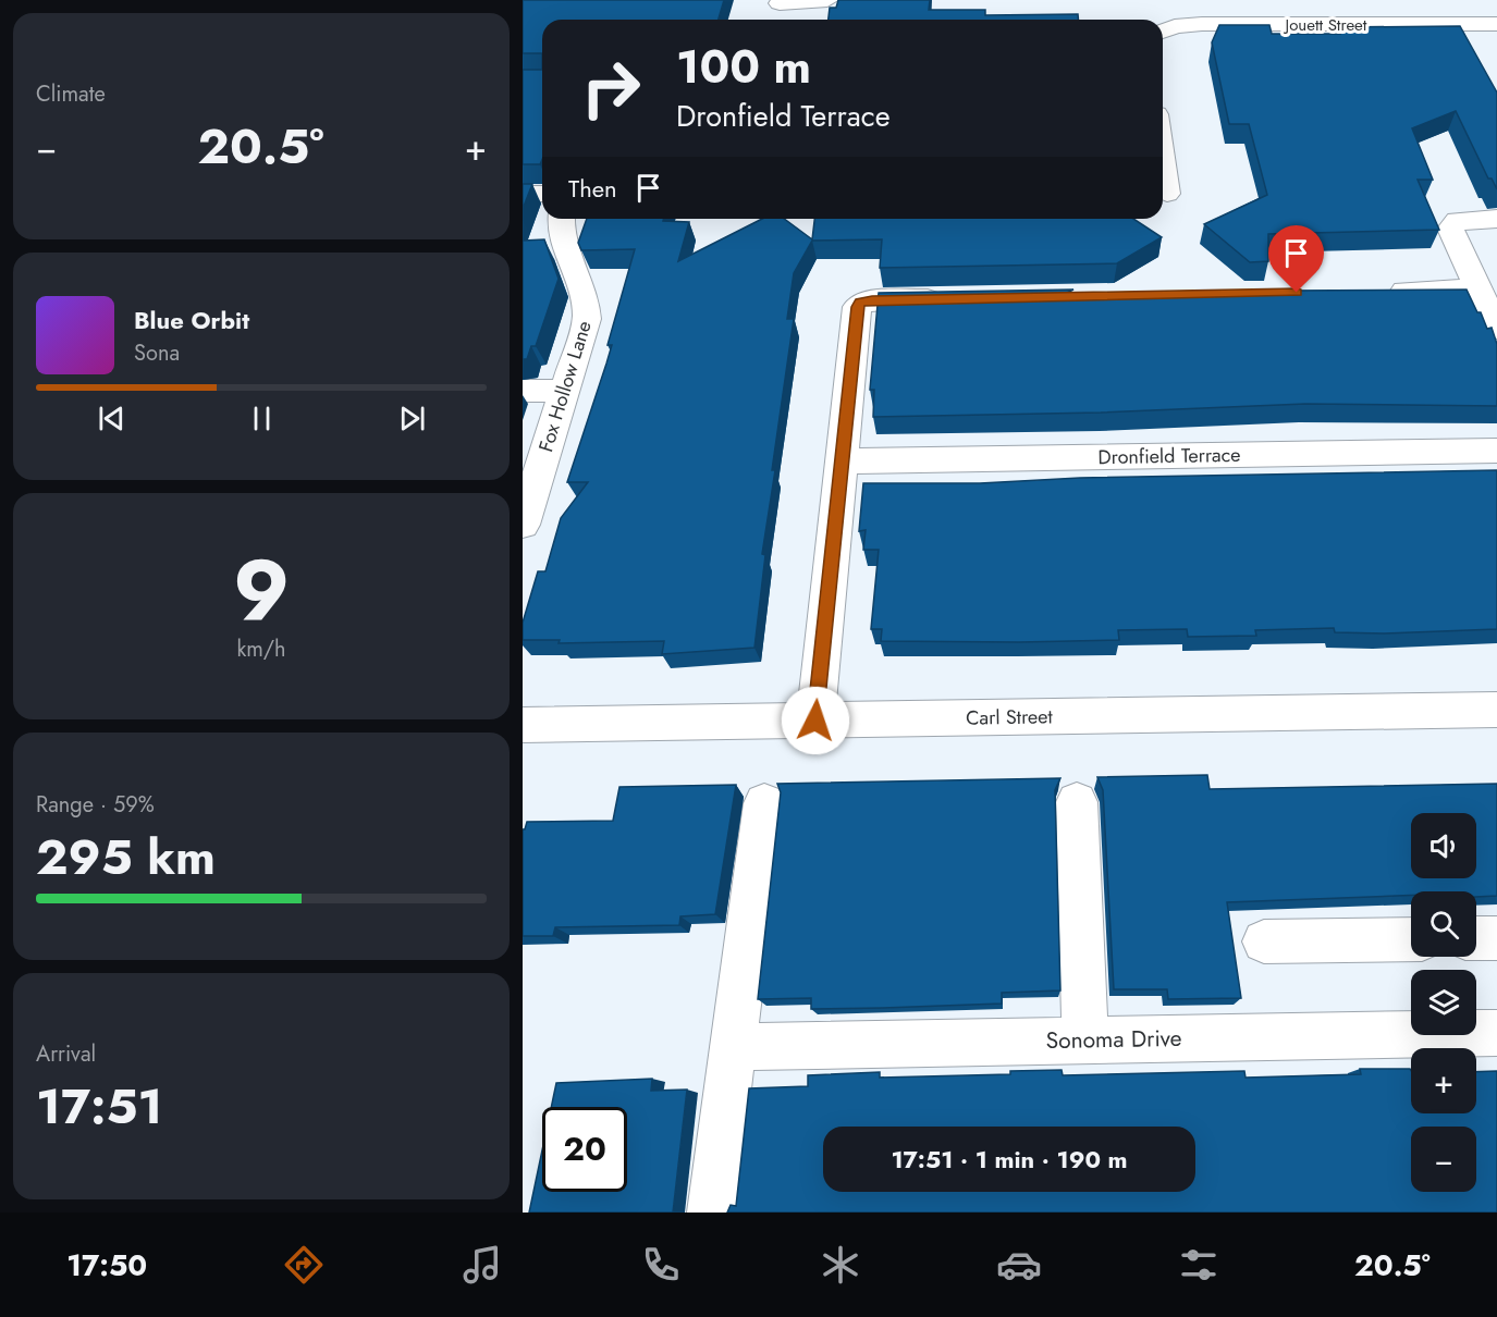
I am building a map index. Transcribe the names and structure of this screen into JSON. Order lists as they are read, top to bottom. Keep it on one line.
{"streets":{"street":["Jouett Street","Fox Hollow Lane","Dronfield Terrace","Carl Street","Sonoma Drive"]},"page":{"tile":["Climate",["9","km/h"],["Range · 59%","295 km"],["Arrival","17:51"]],"turn":["100 m","Dronfield Terrace"],"heat":["−","20.5°","+"],"then":"Then","song":["Blue Orbit","Sona"],"map_buttons":["+","−"],"limit":"20","trip":"17:51 · 1 min · 190 m","tabs":["17:50","20.5°"]}}
